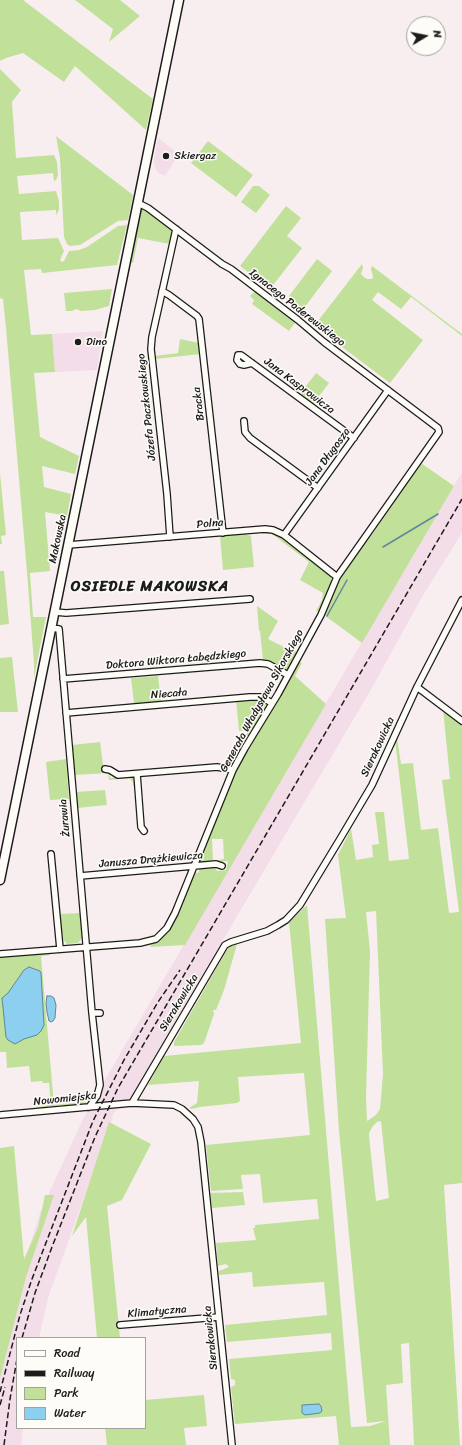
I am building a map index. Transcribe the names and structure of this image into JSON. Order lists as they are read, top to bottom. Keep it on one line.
{"streets":{"street":["Ignacego Paderewskiego","Jana Kasprowicza","Bracka","Józefa Paczkowskiego","Jana Długosza","Polna","Makowska","Doktora Wiktora Łabędzkiego","Niecała","Generała Władysława Sikorskiego","Sierakowicka","Żurawia","Janusza Drążkiewicza","Nowomiejska","Klimatyczna"]},"crossings":[["Ignacego Paderewskiego","Józefa Paczkowskiego"],["Ignacego Paderewskiego","Jana Długosza"],["Ignacego Paderewskiego","Makowska"],["Ignacego Paderewskiego","Generała Władysława Sikorskiego"],["Jana Kasprowicza","Jana Długosza"],["Bracka","Józefa Paczkowskiego"],["Bracka","Polna"],["Józefa Paczkowskiego","Polna"],["Jana Długosza","Polna"],["Polna","Makowska"],["Polna","Generała Władysława Sikorskiego"],["Makowska","Żurawia"],["Doktora Wiktora Łabędzkiego","Generała Władysława Sikorskiego"],["Doktora Wiktora Łabędzkiego","Żurawia"],["Niecała","Generała Władysława Sikorskiego"],["Niecała","Żurawia"],["Generała Władysława Sikorskiego","Żurawia"],["Generała Władysława Sikorskiego","Janusza Drążkiewicza"],["Sierakowicka","Nowomiejska"],["Sierakowicka","Klimatyczna"],["Żurawia","Janusza Drążkiewicza"],["Żurawia","Nowomiejska"]],"districts":["OSIEDLE MAKOWSKA"],"places":["Skiergaz","Dino"],"legend":["Road","Railway","Park","Water"],"north":"right"}
